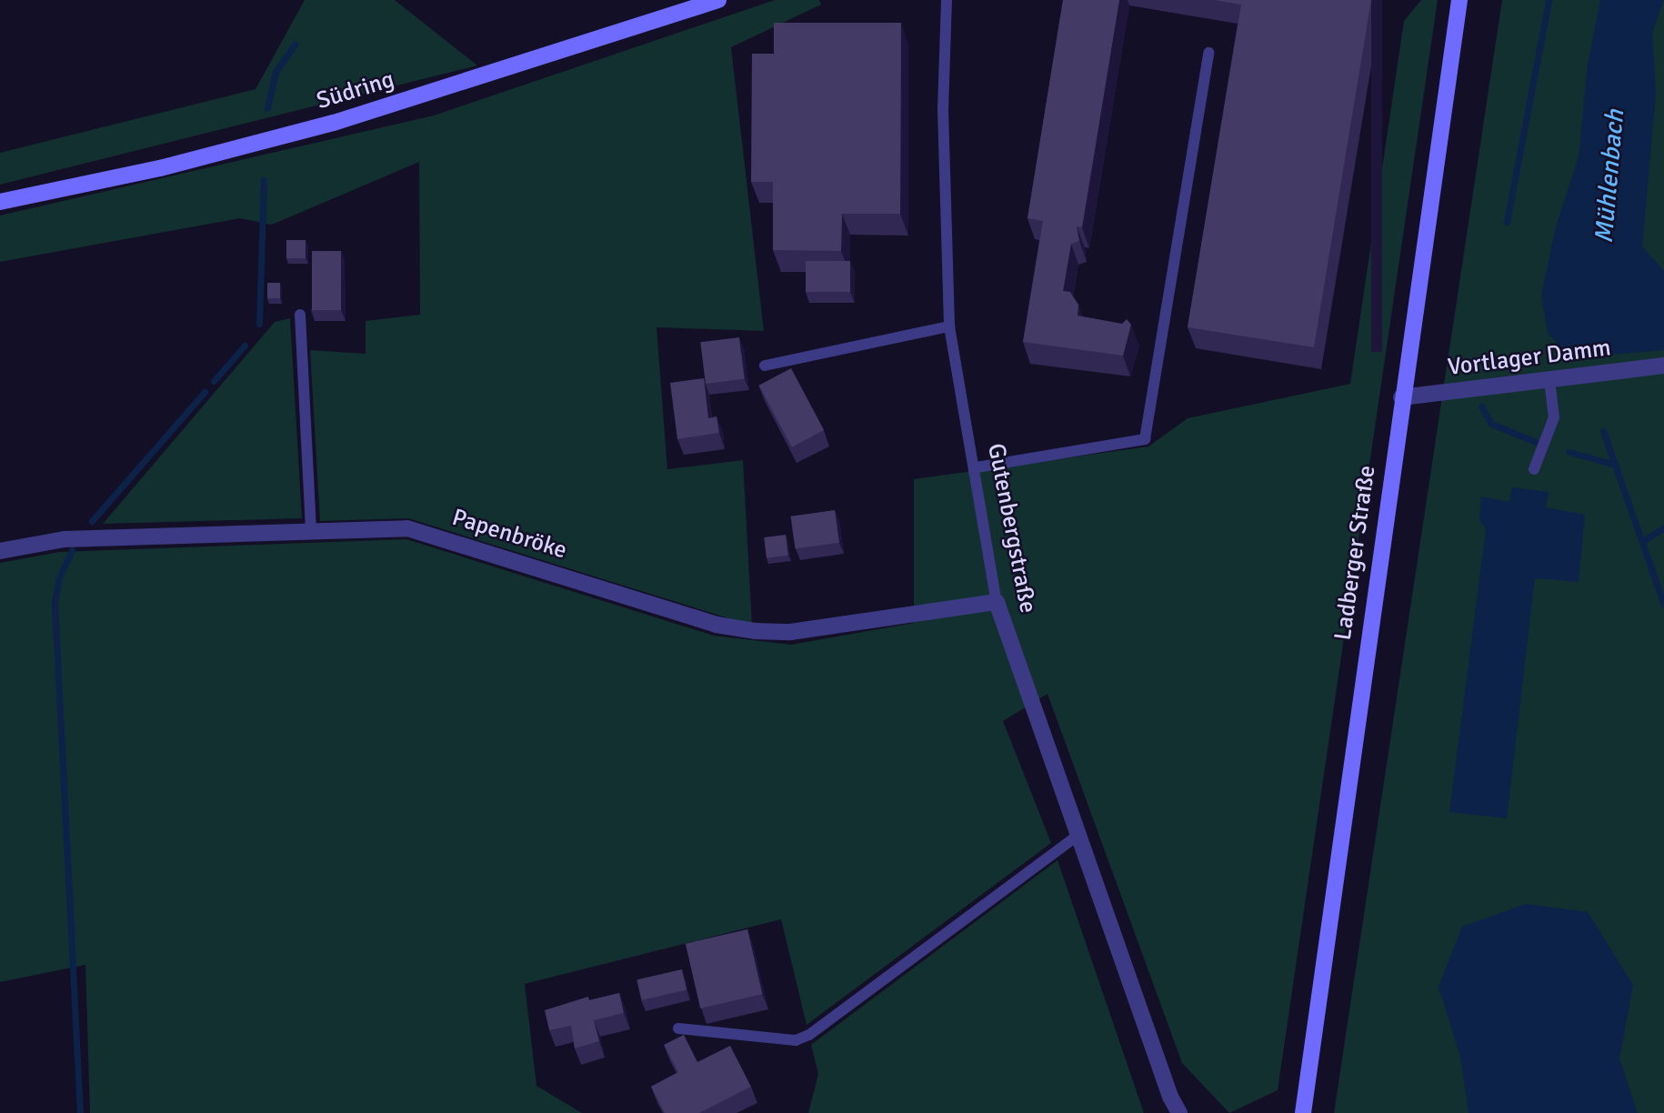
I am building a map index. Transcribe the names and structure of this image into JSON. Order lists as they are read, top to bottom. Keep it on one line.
{"streets":{"main road":["Südring","Ladberger Straße"],"street":["Vortlager Damm","Gutenbergstraße","Papenbröke"]},"crossings":[["Vortlager Damm","Ladberger Straße"],["Gutenbergstraße","Papenbröke"]],"water":["Mühlenbach"]}
